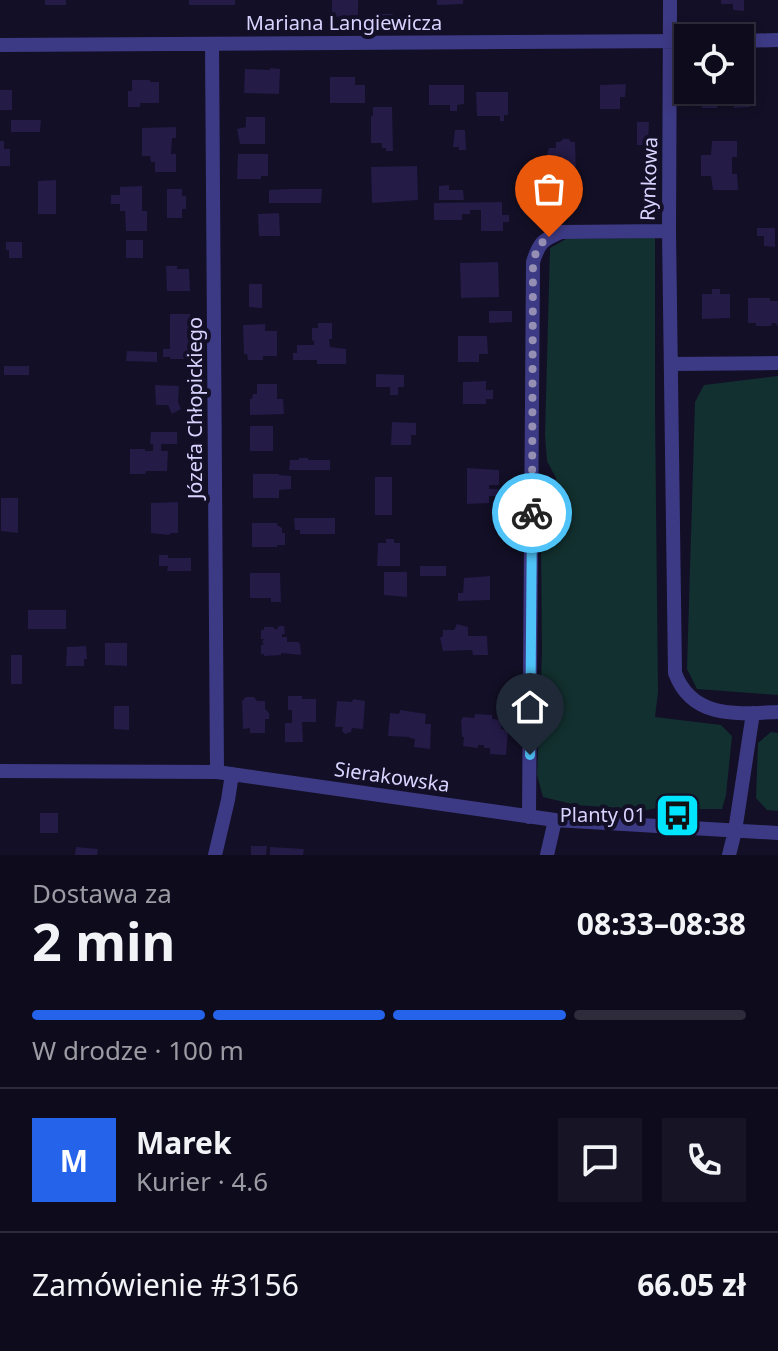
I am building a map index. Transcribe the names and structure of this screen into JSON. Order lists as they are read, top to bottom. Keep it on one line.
{"streets":{"street":["Mariana Langiewicza","Rynkowa","Józefa Chłopickiego","Sierakowska"]},"crossings":[["Mariana Langiewicza","Rynkowa"],["Mariana Langiewicza","Józefa Chłopickiego"],["Rynkowa","Sierakowska"],["Józefa Chłopickiego","Sierakowska"]],"places":{"bus stop":["Planty 01"]},"page":{"heading":["2 min","Dostawa za","08:33–08:38"],"panel":["Marek","Kurier · 4.6","Zamówienie #3156","66.05 zł"],"bar":"W drodze · 100 m","round":"M"}}
